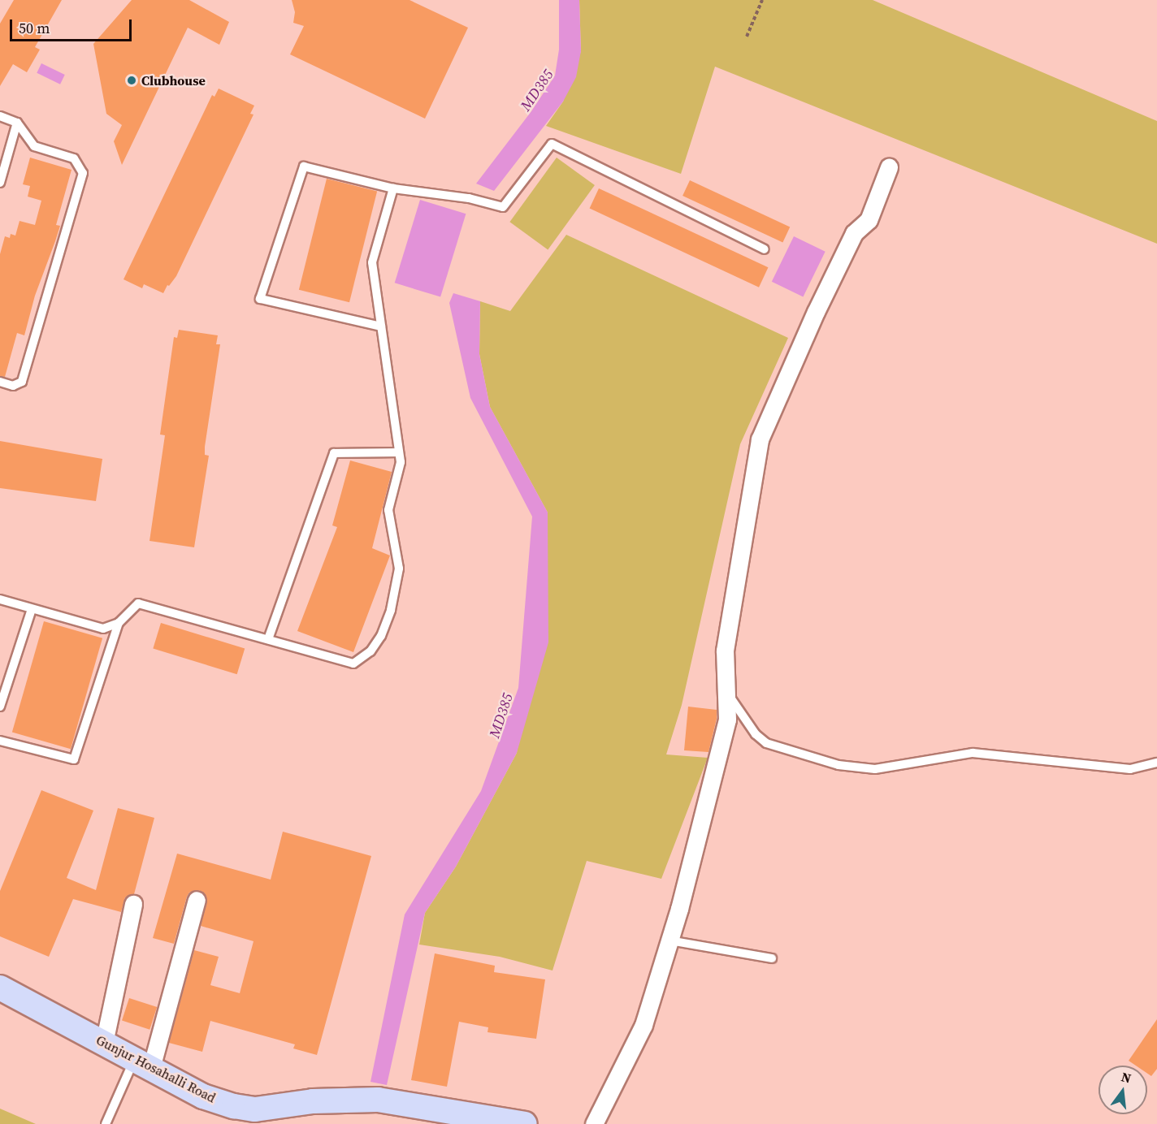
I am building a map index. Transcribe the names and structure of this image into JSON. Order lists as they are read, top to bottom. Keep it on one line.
{"streets":{"street":["Gunjur Hosahalli Road"]},"water":["MD385"],"places":["Clubhouse"],"scale_bar":"50 m","north":"top"}
